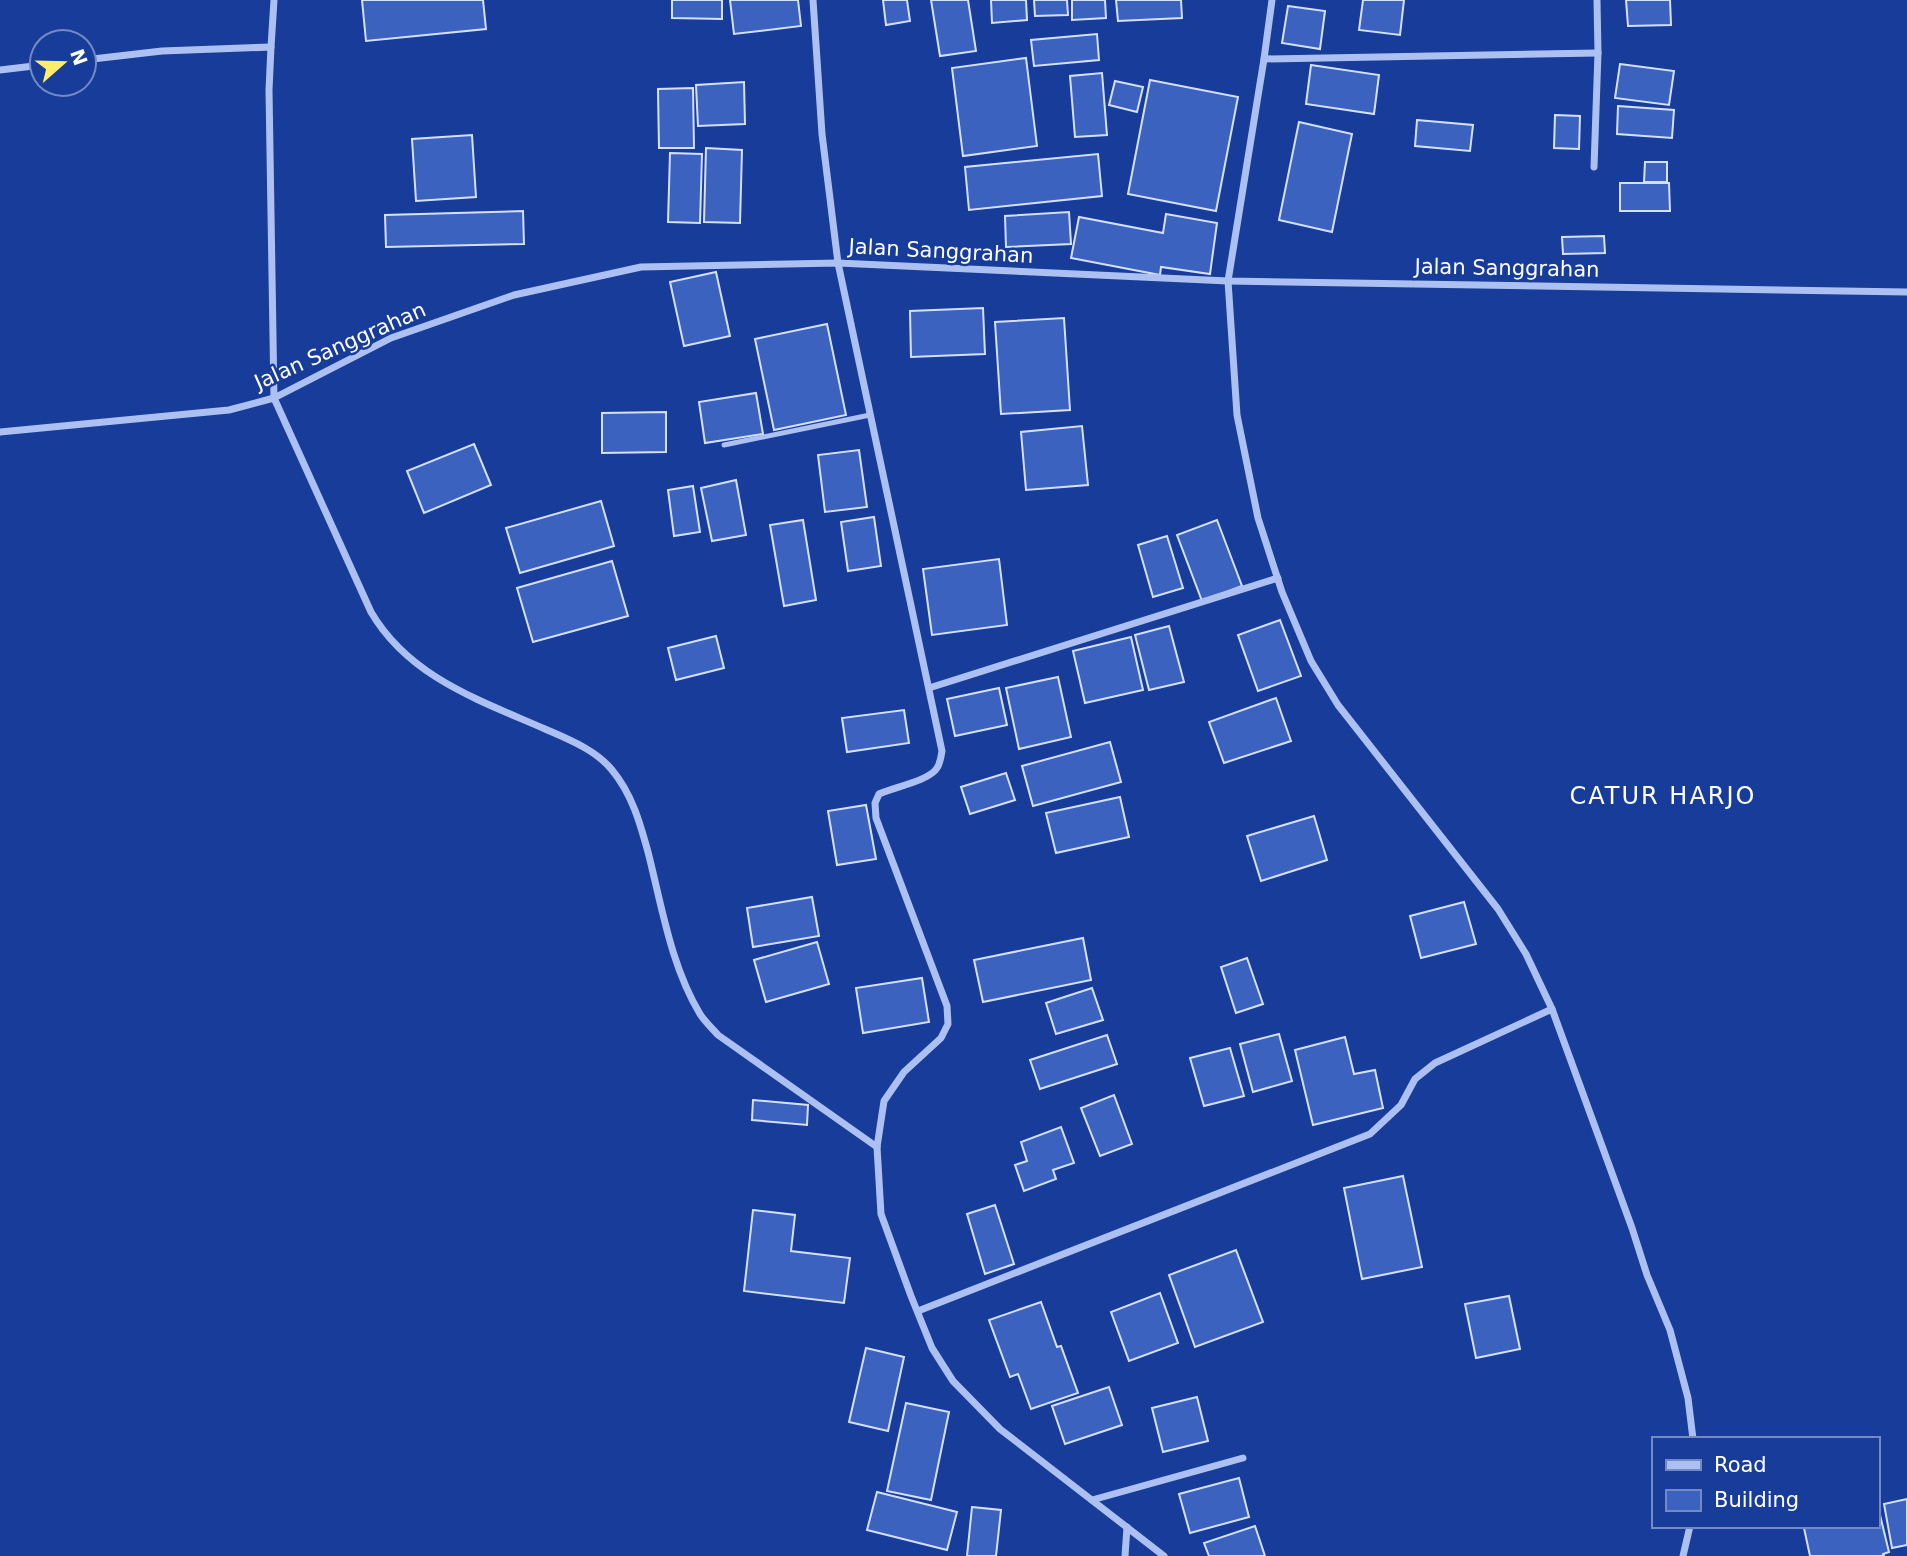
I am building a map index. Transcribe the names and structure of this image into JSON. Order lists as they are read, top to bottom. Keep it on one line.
{"streets":{"street":["Jalan Sanggrahan"]},"districts":["CATUR HARJO"],"legend":["Road","Building"],"north":"right"}
